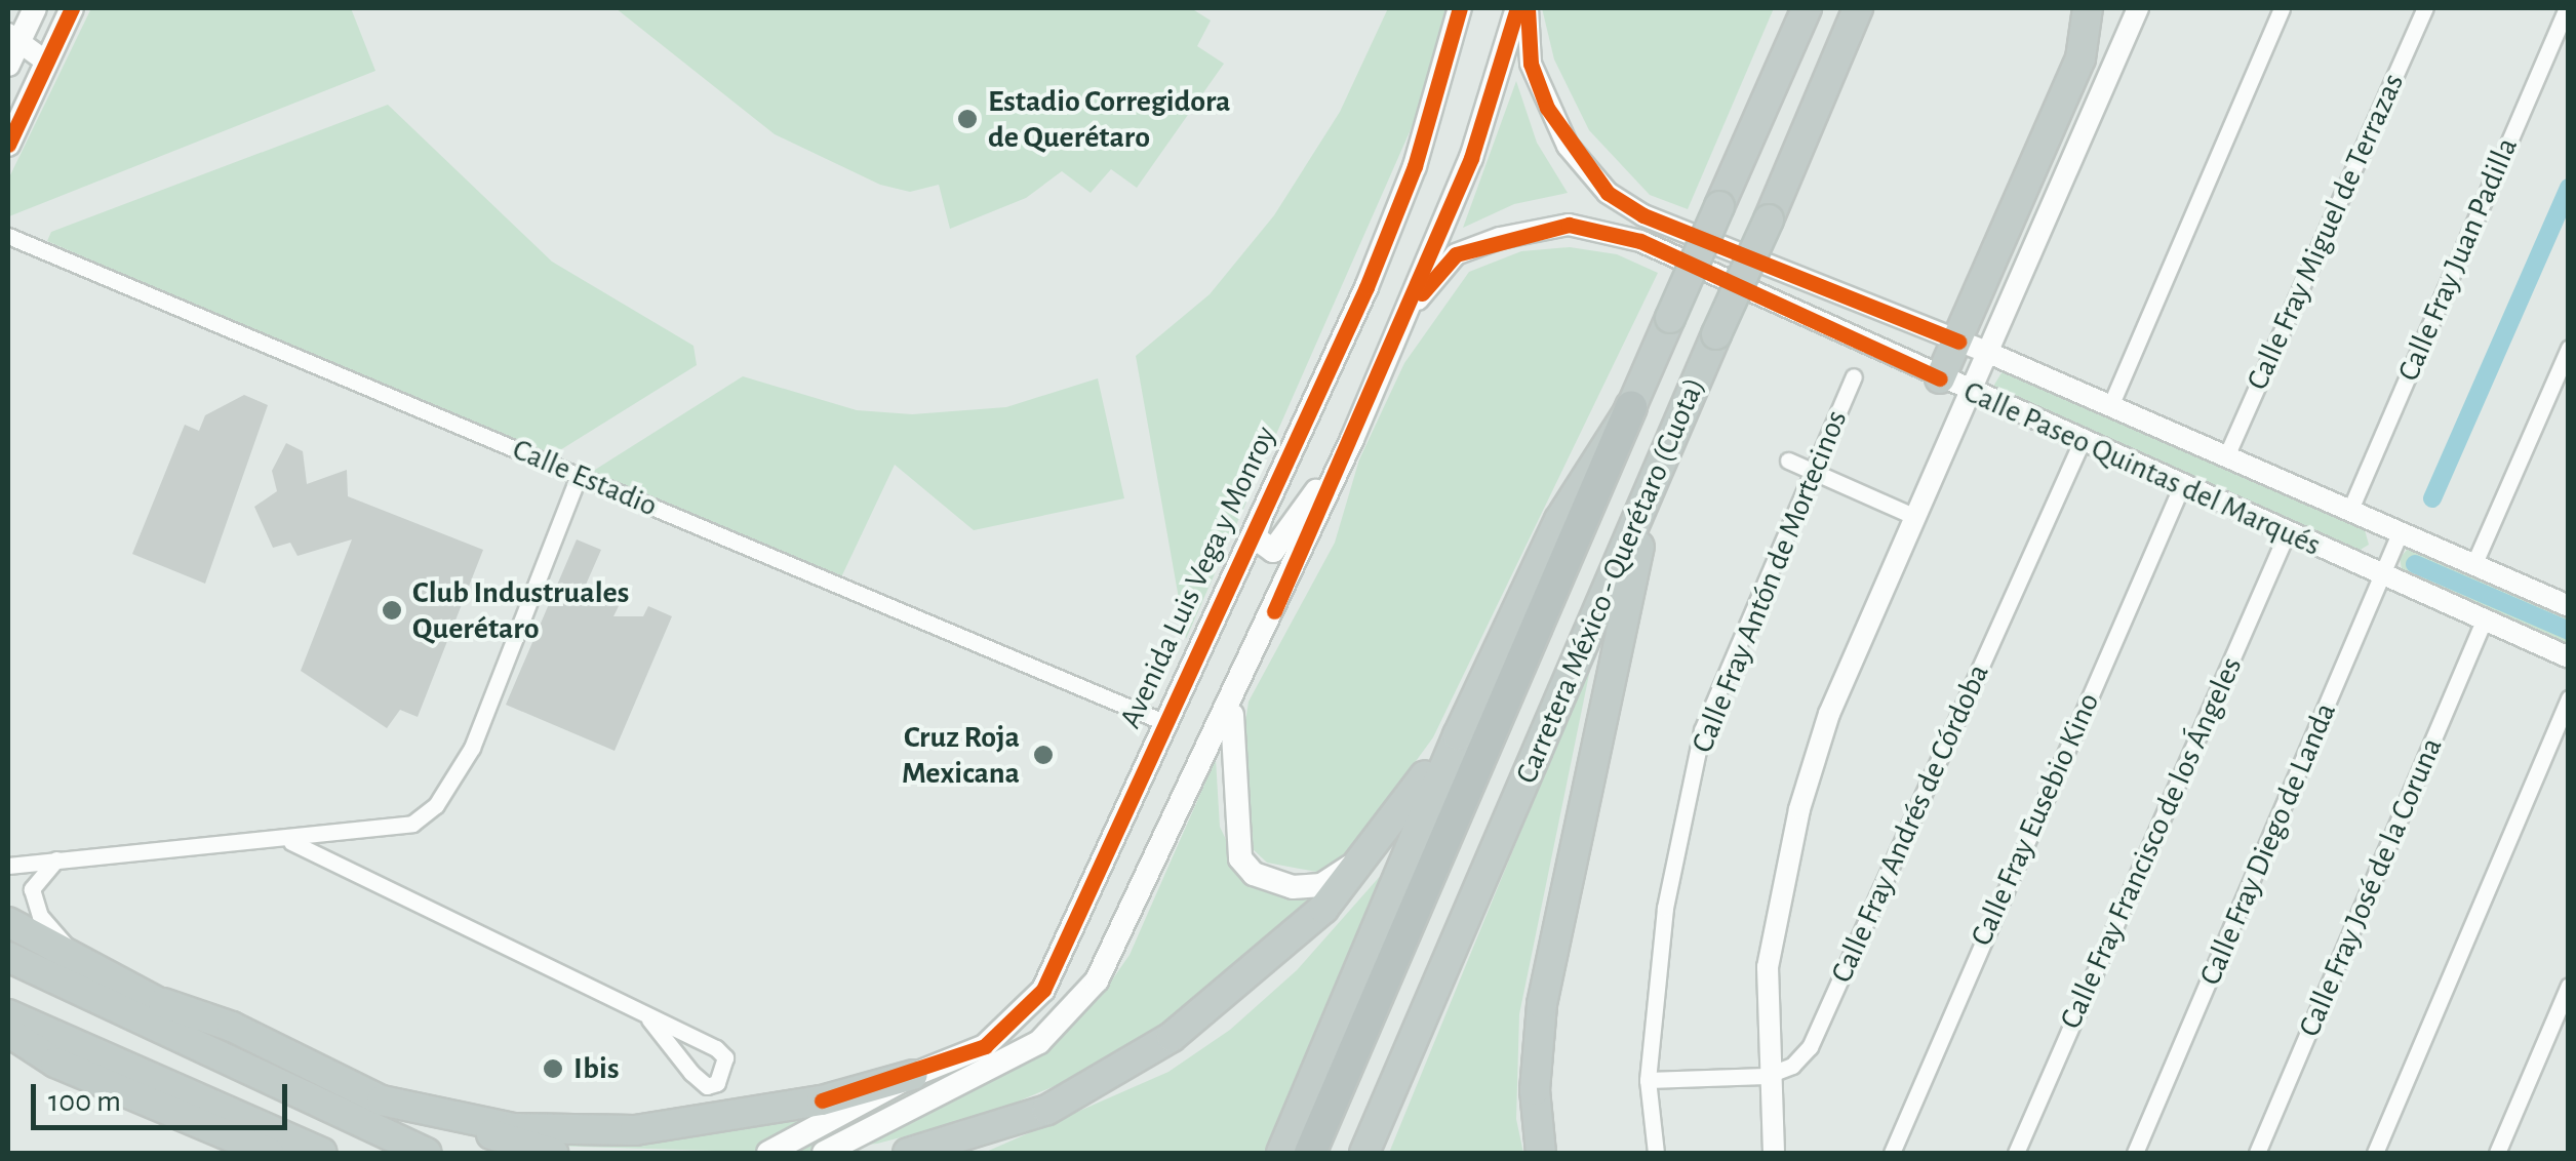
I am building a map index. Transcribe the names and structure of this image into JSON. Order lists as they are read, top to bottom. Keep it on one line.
{"streets":{"highway":["Carretera México - Querétaro (Cuota)"],"main road":["Avenida Luis Vega y Monroy"],"street":["Calle Fray Miguel de Terrazas","Calle Fray Juan Padilla","Calle Paseo Quintas del Marqués","Calle Estadio","Calle Fray Antón de Mortecinos","Calle Fray Eusebio Kino","Calle Fray Andrés de Córdoba","Calle Fray Francisco de los Ángeles","Calle Fray Diego de Landa","Calle Fray José de la Coruna"]},"crossings":[["Calle Fray Miguel de Terrazas","Calle Paseo Quintas del Marqués"],["Calle Fray Juan Padilla","Calle Paseo Quintas del Marqués"],["Calle Paseo Quintas del Marqués","Calle Fray Eusebio Kino"],["Calle Paseo Quintas del Marqués","Calle Fray Andrés de Córdoba"],["Calle Paseo Quintas del Marqués","Calle Fray Francisco de los Ángeles"],["Calle Paseo Quintas del Marqués","Calle Fray Diego de Landa"],["Calle Paseo Quintas del Marqués","Calle Fray José de la Coruna"],["Calle Estadio","Avenida Luis Vega y Monroy"],["Calle Fray Antón de Mortecinos","Calle Fray Andrés de Córdoba"]],"places":["Estadio Corregidora de Querétaro","Club Industruales Querétaro","Cruz Roja Mexicana","Ibis"],"scale_bar":"100 m"}
